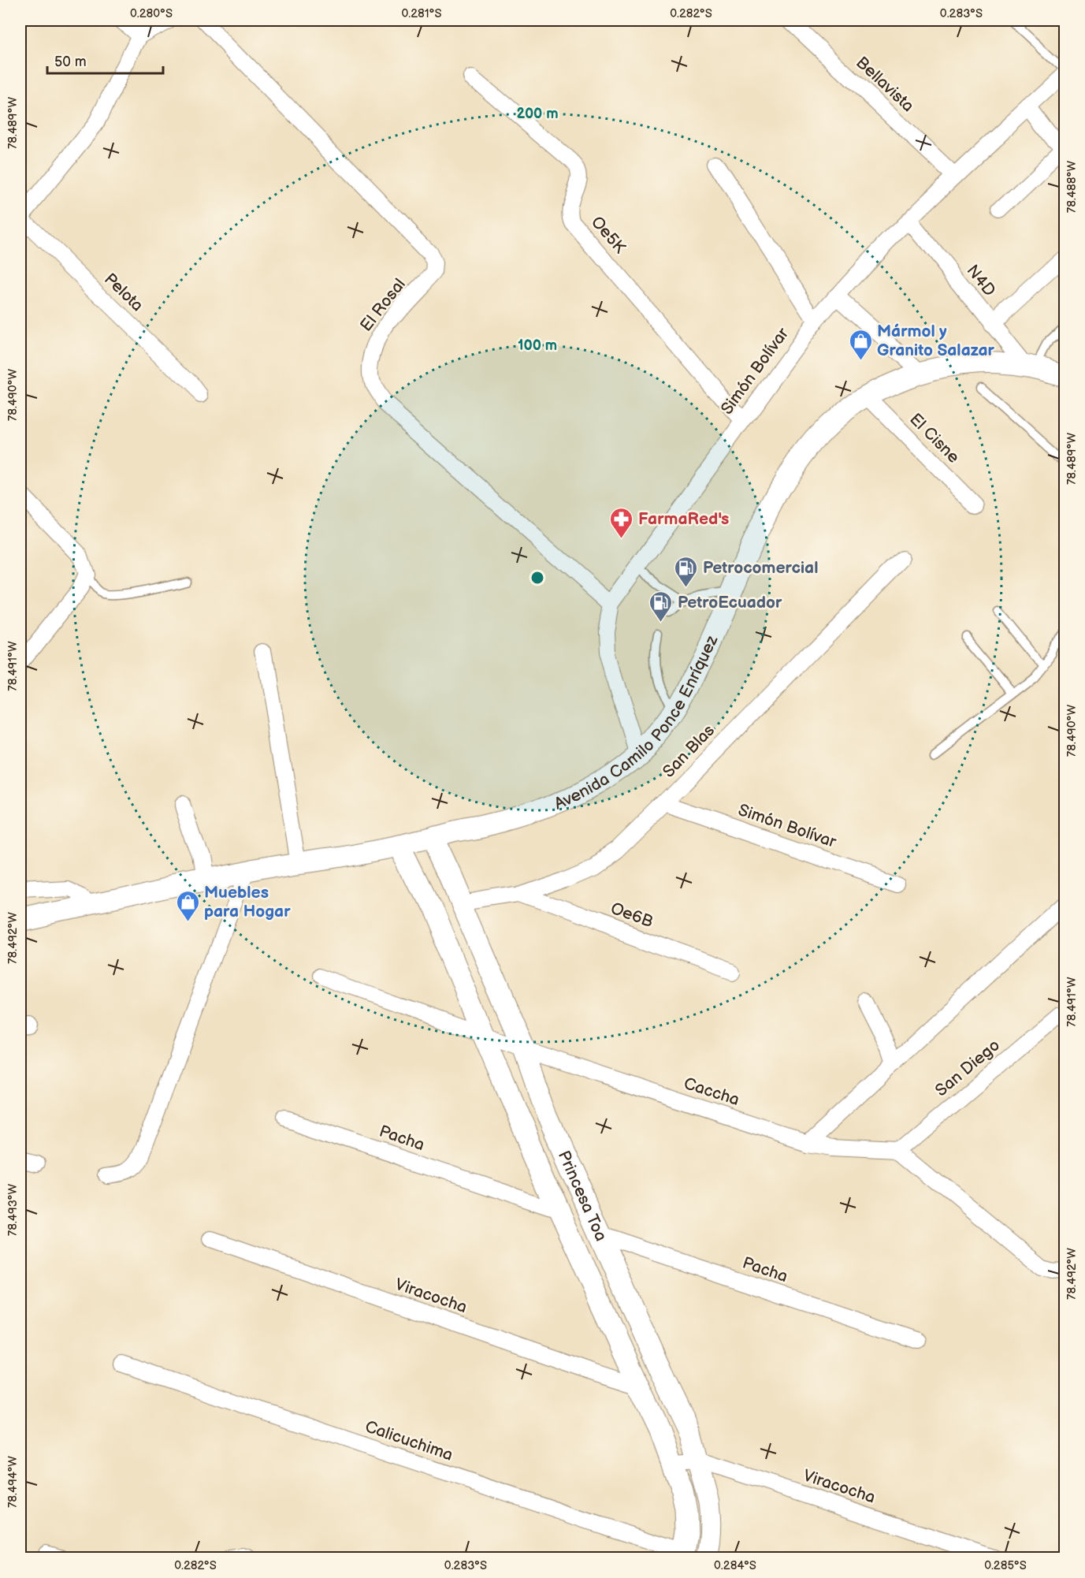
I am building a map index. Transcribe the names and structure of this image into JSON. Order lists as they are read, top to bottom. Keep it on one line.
{"streets":{"street":["Bellavista","Oe5K","N4D","Pelota","El Rosal","Simón Bolívar","El Cisne","Avenida Camilo Ponce Enríquez","San Blas","Oe6B","San Diego","Caccha","Pacha","Princesa Toa","Viracocha","Calicuchima"]},"crossings":[["Bellavista","Simón Bolívar"],["Oe5K","Simón Bolívar"],["N4D","Simón Bolívar"],["N4D","Avenida Camilo Ponce Enríquez"],["El Rosal","Simón Bolívar"],["Simón Bolívar","Avenida Camilo Ponce Enríquez"],["Simón Bolívar","San Blas"],["El Cisne","Avenida Camilo Ponce Enríquez"],["Avenida Camilo Ponce Enríquez","Princesa Toa"],["San Blas","Oe6B"],["San Blas","Princesa Toa"],["San Diego","Caccha"],["Caccha","Princesa Toa"],["Pacha","Princesa Toa"],["Princesa Toa","Viracocha"],["Princesa Toa","Calicuchima"]],"places":{"shop":["Mármol y Granito Salazar","Muebles para Hogar"],"pharmacy":["FarmaRed's"],"fuel station":["Petrocomercial","PetroEcuador"]},"scale_bar":"50 m","coordinates":["0.280°S","0.281°S","0.282°S","0.283°S","78.489°W","78.488°W","78.490°W","78.491°W","78.492°W","78.493°W","78.494°W","0.284°S","0.285°S"],"rings":["200 m","100 m"]}
